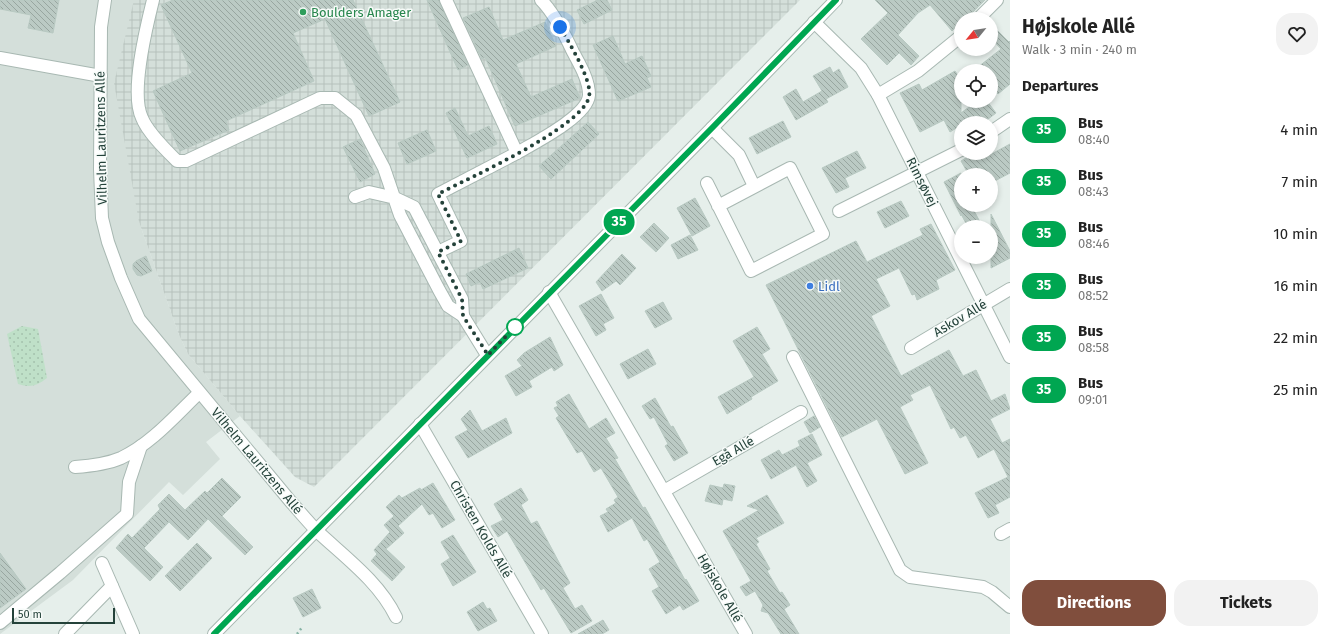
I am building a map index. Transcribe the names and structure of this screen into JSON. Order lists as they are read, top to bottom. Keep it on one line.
{"streets":{"street":["Vilhelm Lauritzens Allé","Rimsøvej","Askov Allé","Egå Allé","Christen Kolds Allé","Højskole Allé"]},"crossings":[["Rimsøvej","Askov Allé"],["Egå Allé","Højskole Allé"]],"places":["Boulders Amager","Lidl"],"lines":["bus line 35"],"scale_bar":"50 m","north":"bottom left","page":{"on_map":"35","heading":[["Højskole Allé","Walk · 3 min · 240 m"],"Departures"],"map_buttons":["+","−"],"list":[{"mark":"35","name":"Bus","note":"08:40","value":"4 min"},{"mark":"35","name":"Bus","note":"08:43","value":"7 min"},{"mark":"35","name":"Bus","note":"08:46","value":"10 min"},{"mark":"35","name":"Bus","note":"08:52","value":"16 min"},{"mark":"35","name":"Bus","note":"08:58","value":"22 min"},{"mark":"35","name":"Bus","note":"09:01","value":"25 min"}],"buttons":["Directions","Tickets"],"scale":"50 m"}}
